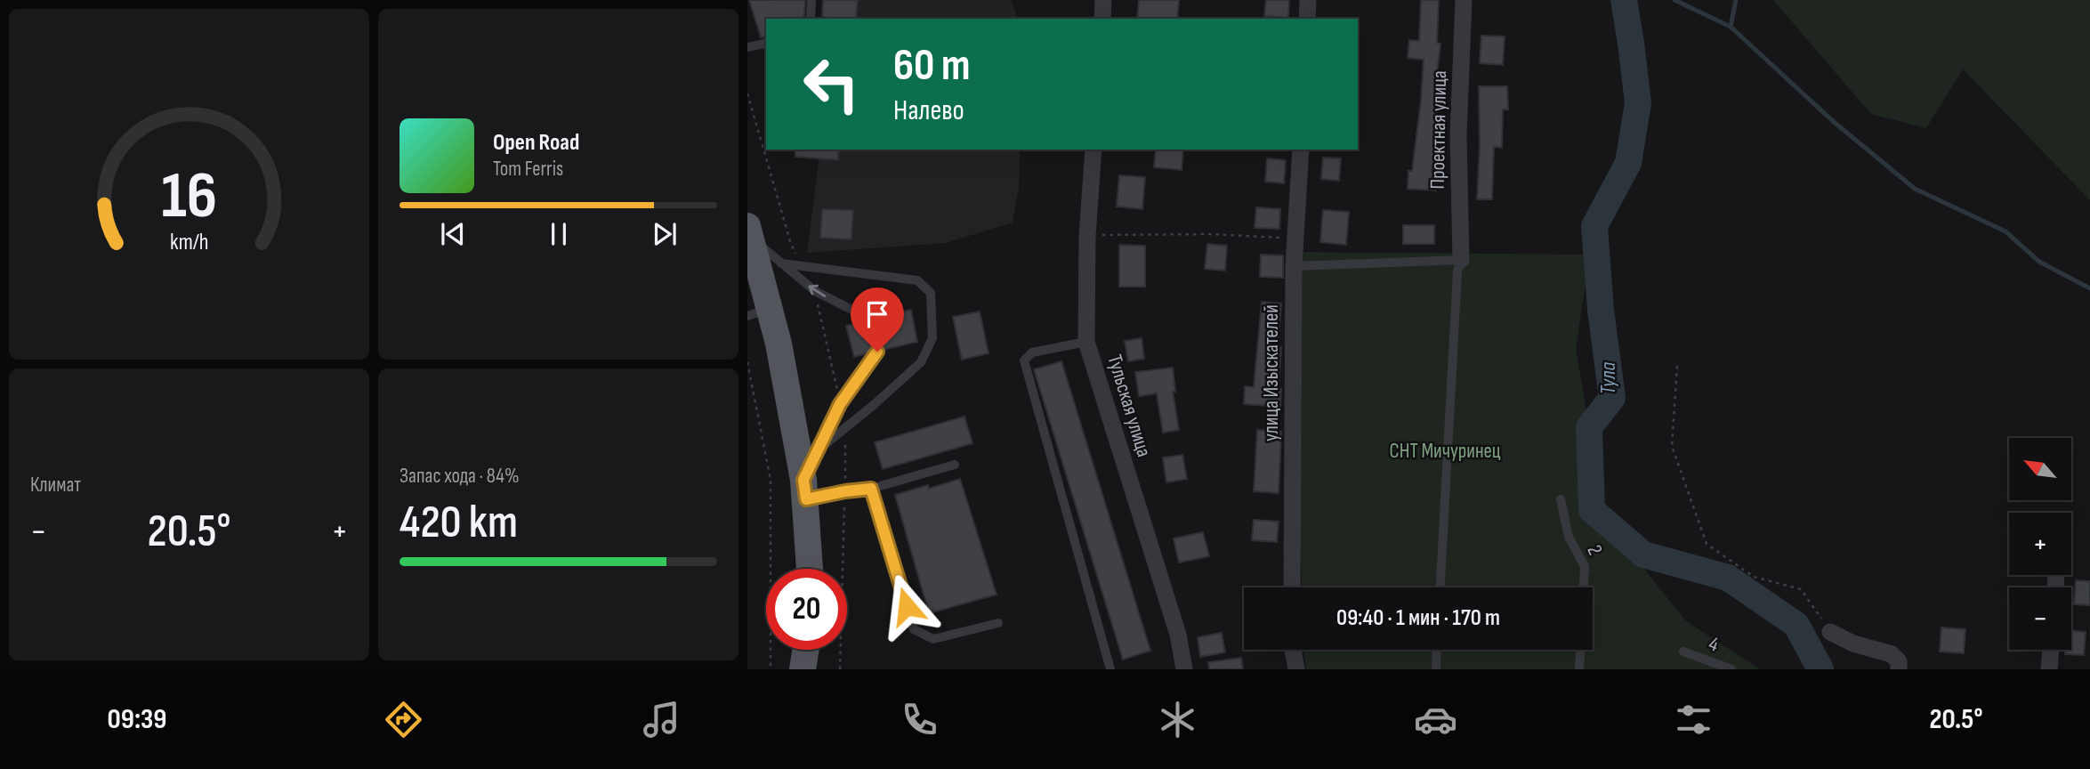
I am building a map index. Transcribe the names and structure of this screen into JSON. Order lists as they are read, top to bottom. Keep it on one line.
{"streets":{"street":["Проектная улица","улица Изыскателей","Тульская улица"],"lane":["2","4"]},"water":["Тула"],"parks":["СНТ Мичуринец"],"north":"top left","page":{"turn":["60 m","Налево"],"song":["Open Road","Tom Ferris"],"tile":["Климат",["Запас хода · 84%","420 km"]],"map_buttons":["+","−"],"heat":["−","20.5°","+"],"limit":"20","trip":"09:40 · 1 мин · 170 m","tabs":["09:39","20.5°"],"gauge":["16","km/h"]}}
